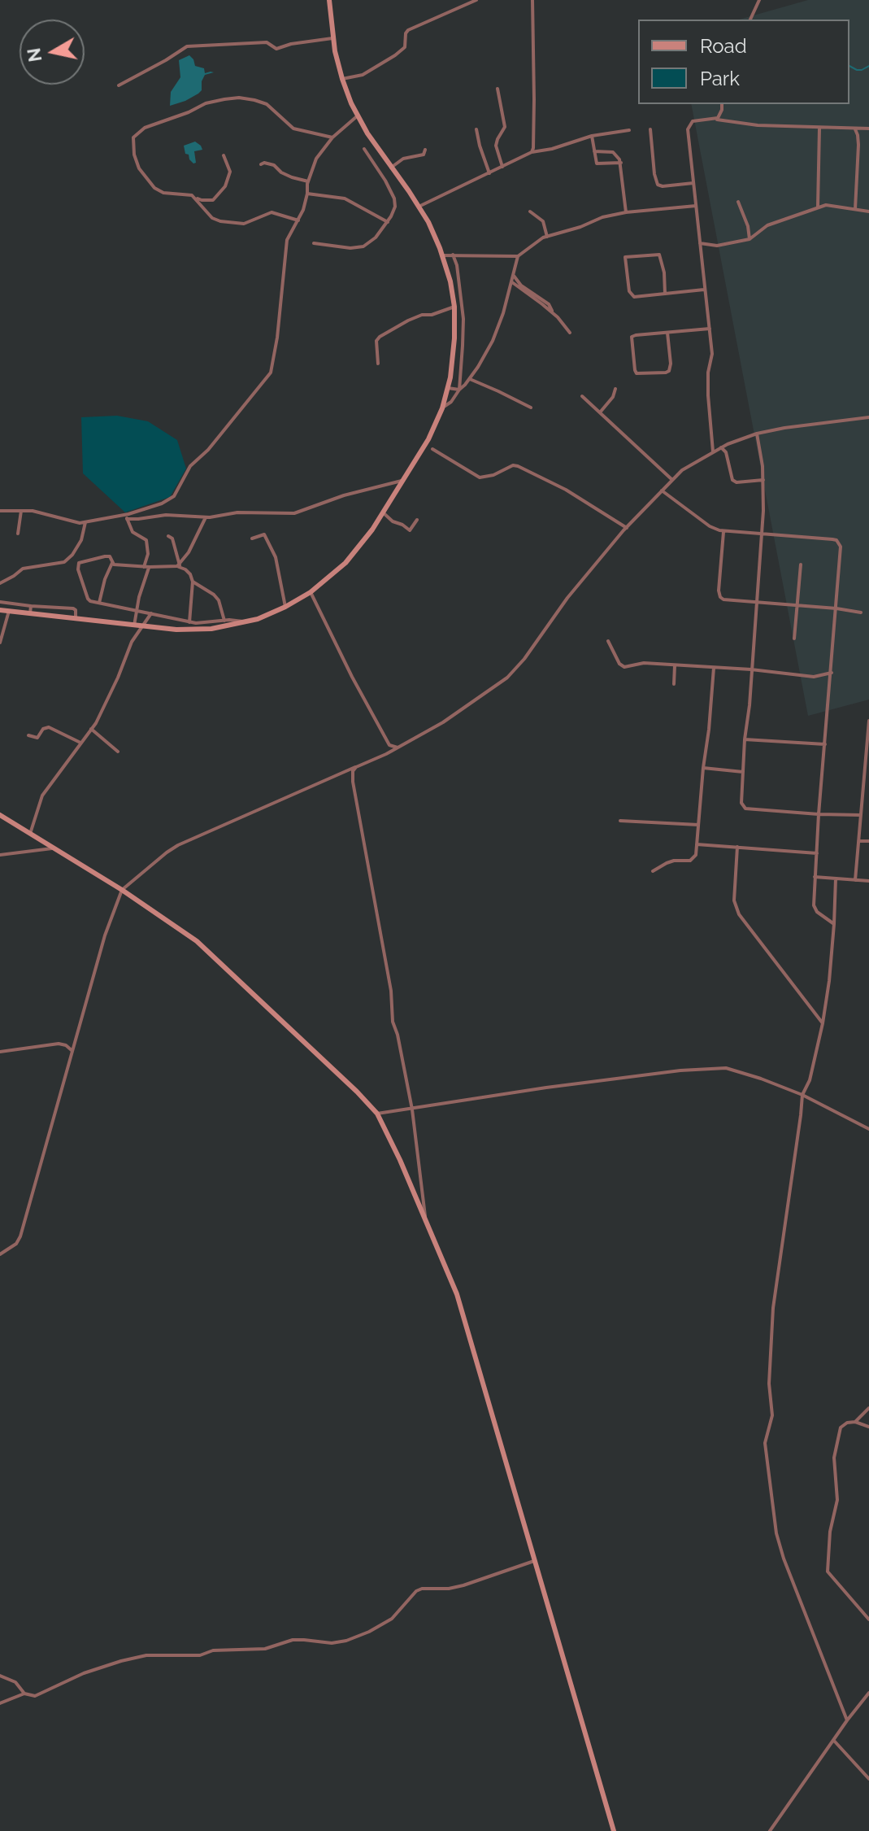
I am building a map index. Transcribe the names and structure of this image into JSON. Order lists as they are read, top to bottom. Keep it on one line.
{"legend":["Road","Park"],"north":"left"}
